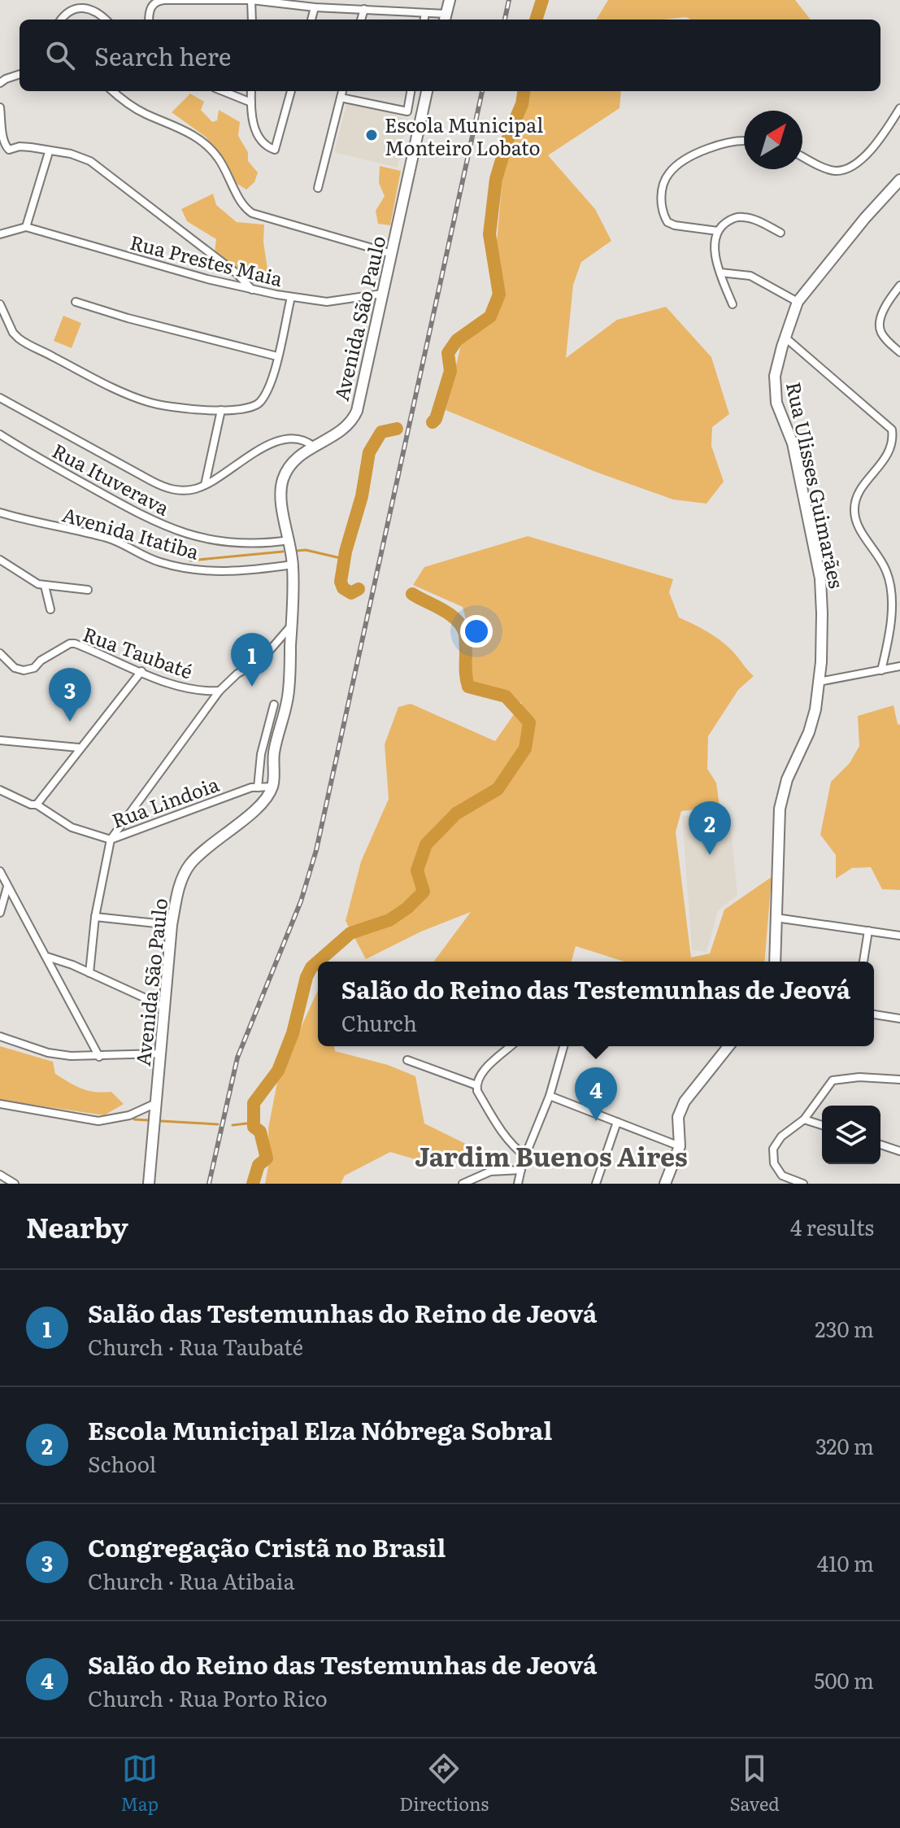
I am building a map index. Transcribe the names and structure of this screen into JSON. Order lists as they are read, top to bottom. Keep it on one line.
{"streets":{"main road":["Avenida São Paulo","Rua Ulisses Guimarães"],"street":["Rua Prestes Maia","Rua Ituverava","Avenida Itatiba","Rua Taubaté","Rua Lindoia"]},"crossings":[["Rua Prestes Maia","Avenida São Paulo"],["Avenida São Paulo","Rua Ituverava"],["Avenida São Paulo","Avenida Itatiba"],["Avenida São Paulo","Rua Lindoia"]],"districts":["Jardim Buenos Aires"],"places":["Escola Municipal Monteiro Lobato"],"north":"top right","page":{"search":"Search here","pins":["1","3","2","4"],"popup":["Salão do Reino das Testemunhas de Jeová","Church"],"heading":["Nearby","4 results"],"list":[{"mark":"1","name":"Salão das Testemunhas do Reino de Jeová","note":"Church · Rua Taubaté","value":"230 m"},{"mark":"2","name":"Escola Municipal Elza Nóbrega Sobral","note":"School","value":"320 m"},{"mark":"3","name":"Congregação Cristã no Brasil","note":"Church · Rua Atibaia","value":"410 m"},{"mark":"4","name":"Salão do Reino das Testemunhas de Jeová","note":"Church · Rua Porto Rico","value":"500 m"}],"nav":["Map","Directions","Saved"]}}
